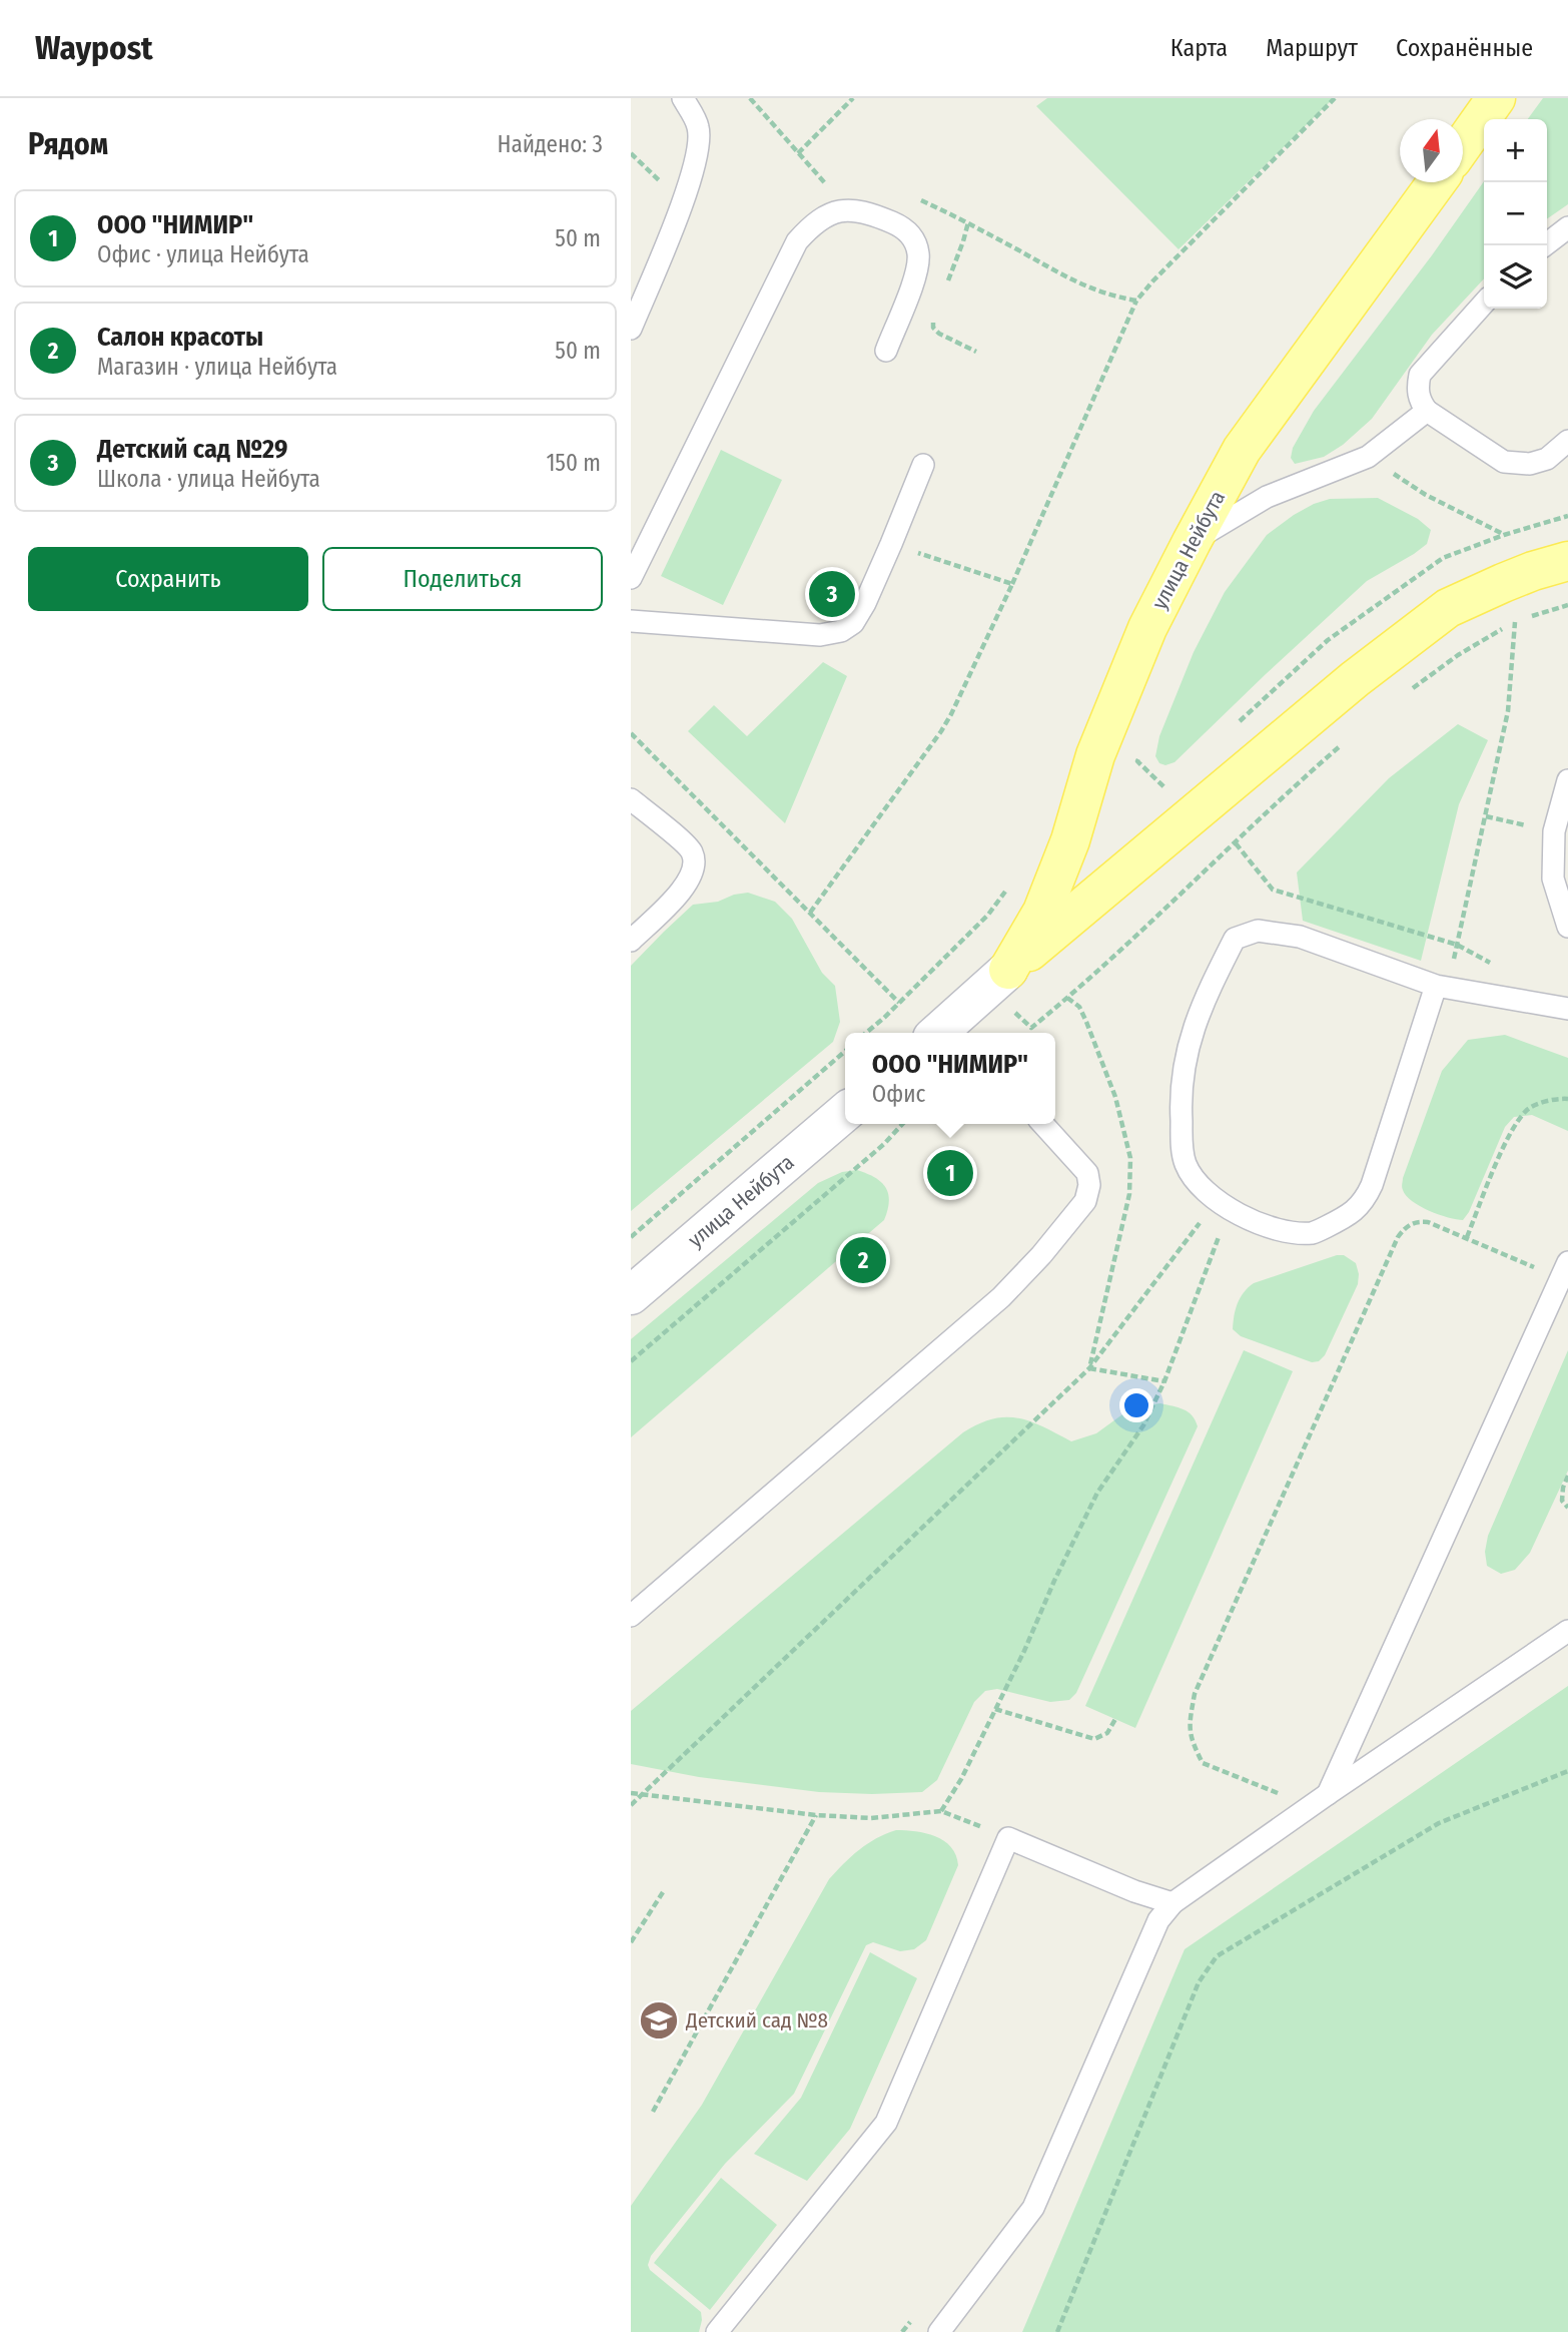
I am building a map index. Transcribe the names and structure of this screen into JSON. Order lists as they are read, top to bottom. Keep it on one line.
{"streets":{"main road":["улица Нейбута"]},"places":{"school or university":["Детский сад №8"]},"north":"top","page":{"header":"Waypost","nav":["Карта","Маршрут","Сохранённые"],"heading":["Рядом","Найдено: 3"],"map_buttons":["+","−"],"list":[{"mark":"1","name":"ООО \"НИМИР\"","note":"Офис · улица Нейбута","value":"50 m"},{"mark":"2","name":"Салон красоты","note":"Магазин · улица Нейбута","value":"50 m"},{"mark":"3","name":"Детский сад №29","note":"Школа · улица Нейбута","value":"150 m"}],"buttons":["Сохранить","Поделиться"],"pins":["3","1","2"],"popup":["ООО \"НИМИР\"","Офис"]}}
